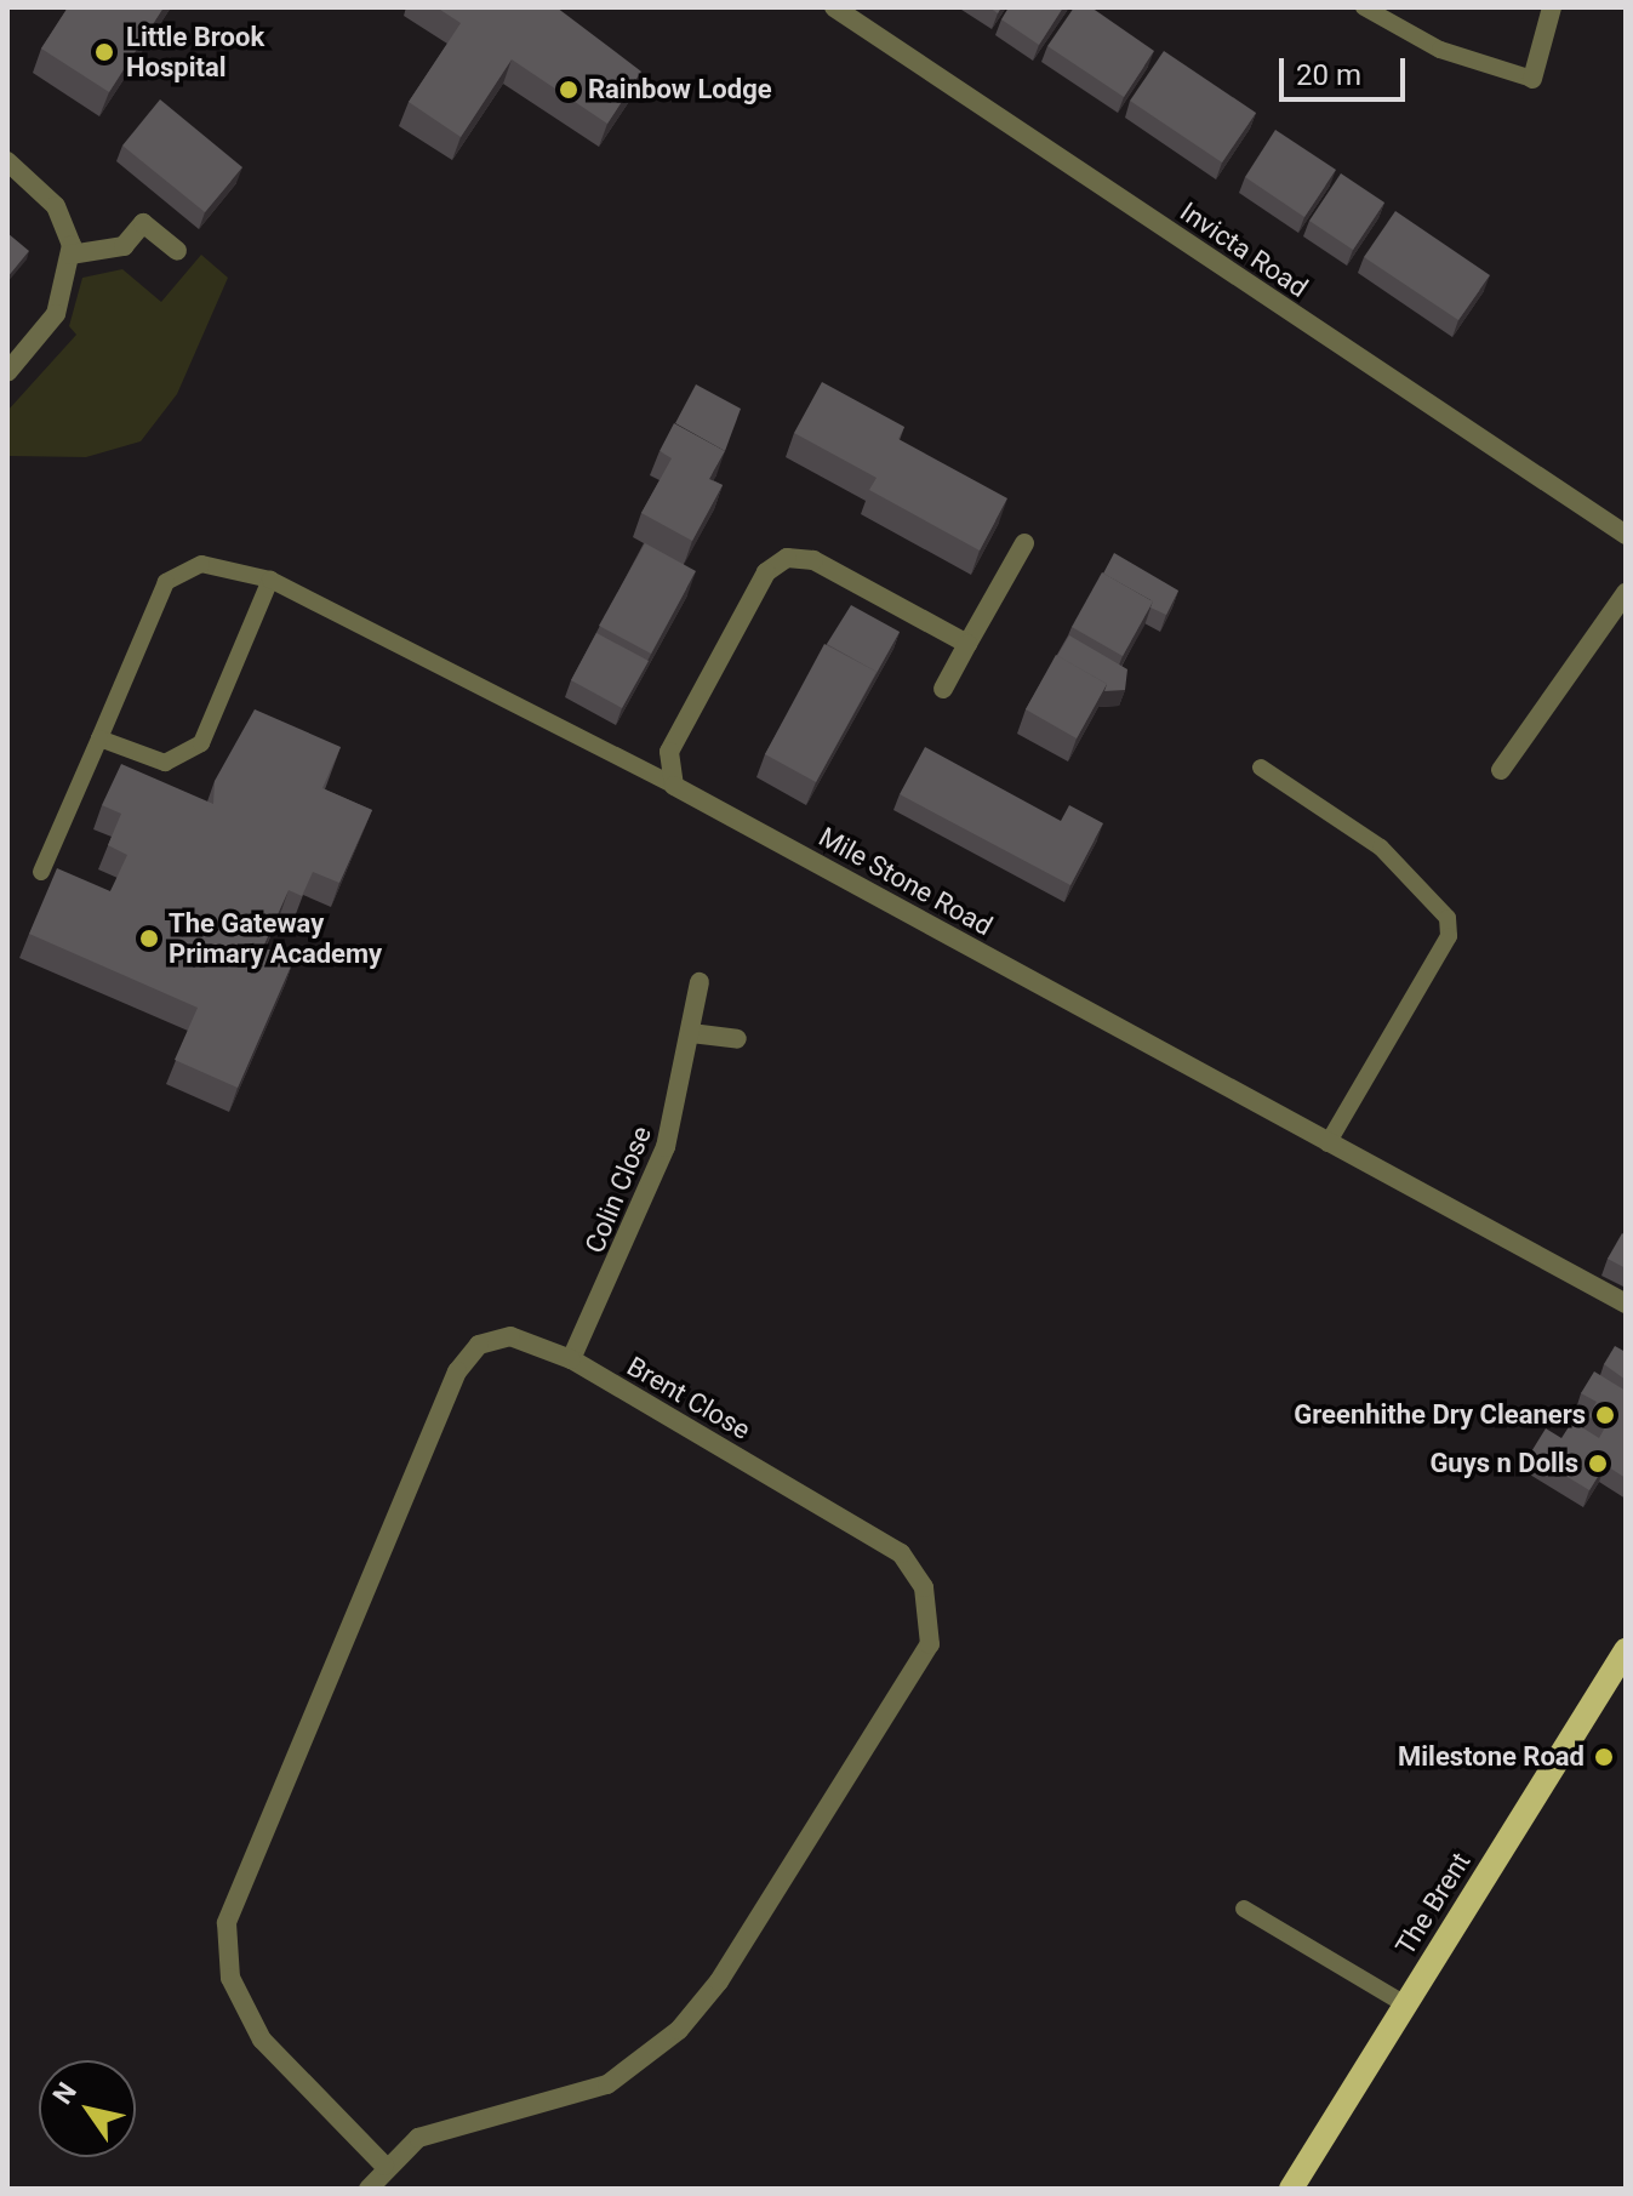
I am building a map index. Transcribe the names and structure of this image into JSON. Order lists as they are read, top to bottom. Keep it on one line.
{"streets":{"main road":["The Brent"],"street":["Invicta Road","Mile Stone Road","Colin Close","Brent Close"]},"crossings":[["Colin Close","Brent Close"]],"places":["Little Brook Hospital","Rainbow Lodge","The Gateway Primary Academy","Greenhithe Dry Cleaners","Guys n Dolls","Milestone Road"],"scale_bar":"20 m","north":"top left"}
